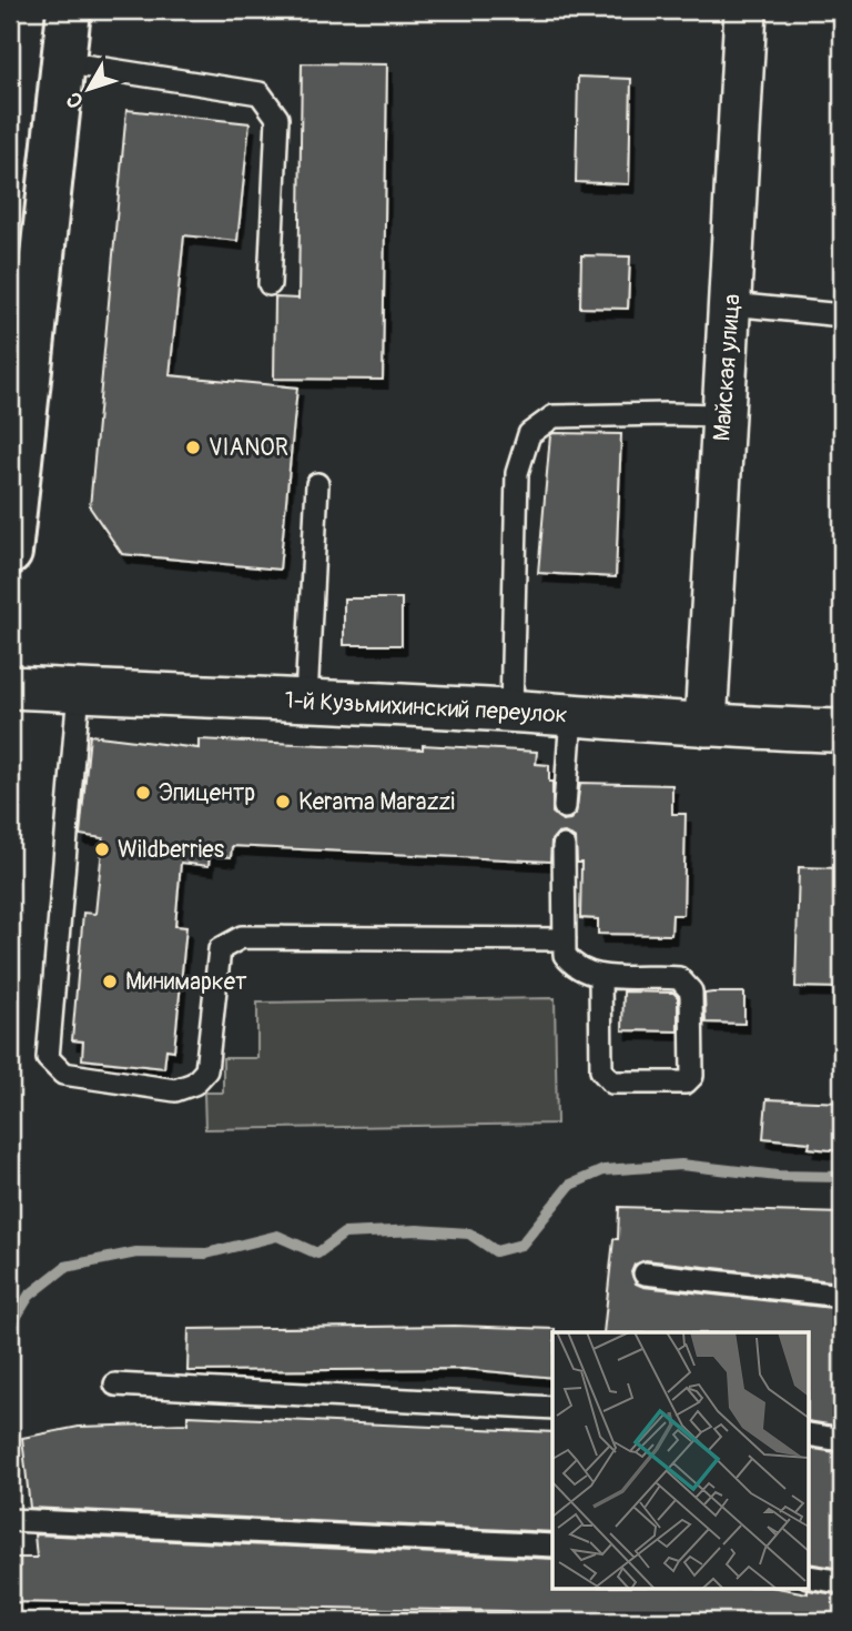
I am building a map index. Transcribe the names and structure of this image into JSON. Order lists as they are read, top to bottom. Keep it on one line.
{"streets":{"street":["Майская улица","1-й Кузьмихинский переулок"]},"crossings":[["Майская улица","1-й Кузьмихинский переулок"]],"places":["VIANOR","Эпицентр","Kerama Marazzi","Wildberries","Минимаркет"],"north":"bottom left"}
